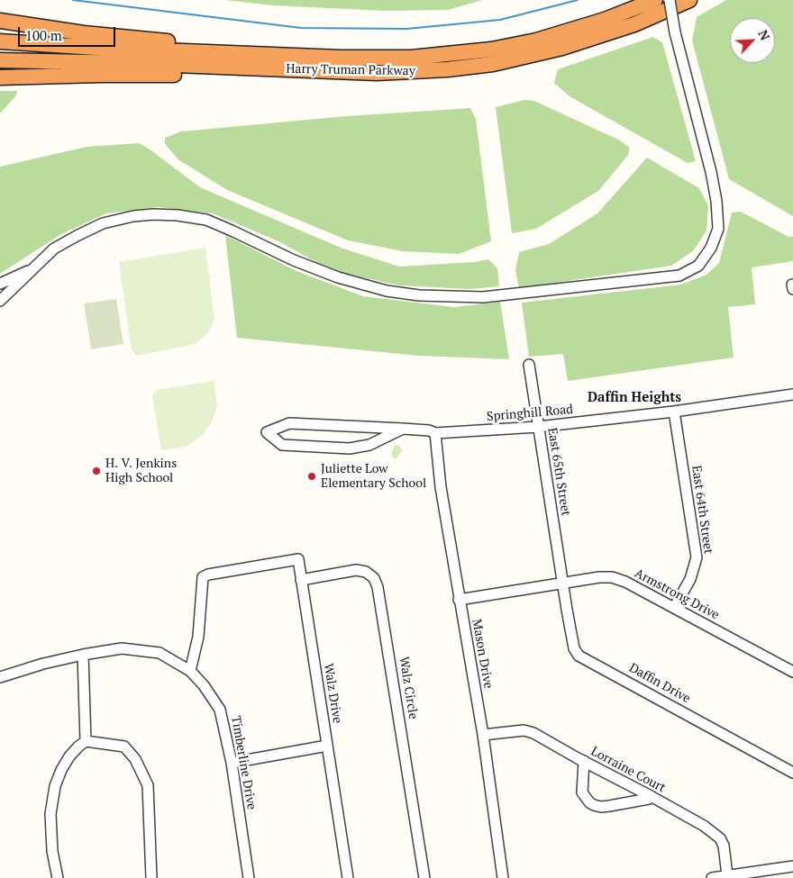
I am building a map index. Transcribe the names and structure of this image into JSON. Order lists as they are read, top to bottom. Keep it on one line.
{"streets":{"highway":["Harry Truman Parkway"],"street":["Springhill Road","East 65th Street","East 64th Street","Armstrong Drive","Mason Drive","Daffin Drive","Walz Circle","Walz Drive","Timberline Drive","Lorraine Court"]},"crossings":[["Springhill Road","East 65th Street"],["Springhill Road","East 64th Street"],["Springhill Road","Mason Drive"],["East 65th Street","Armstrong Drive"],["East 65th Street","Daffin Drive"],["East 64th Street","Armstrong Drive"],["Armstrong Drive","Mason Drive"],["Armstrong Drive","Daffin Drive"],["Mason Drive","Lorraine Court"],["Walz Circle","Walz Drive"],["Walz Drive","Timberline Drive"]],"districts":["Daffin Heights"],"places":["H. V. Jenkins High School","Juliette Low Elementary School"],"scale_bar":"100 m","north":"top right"}
